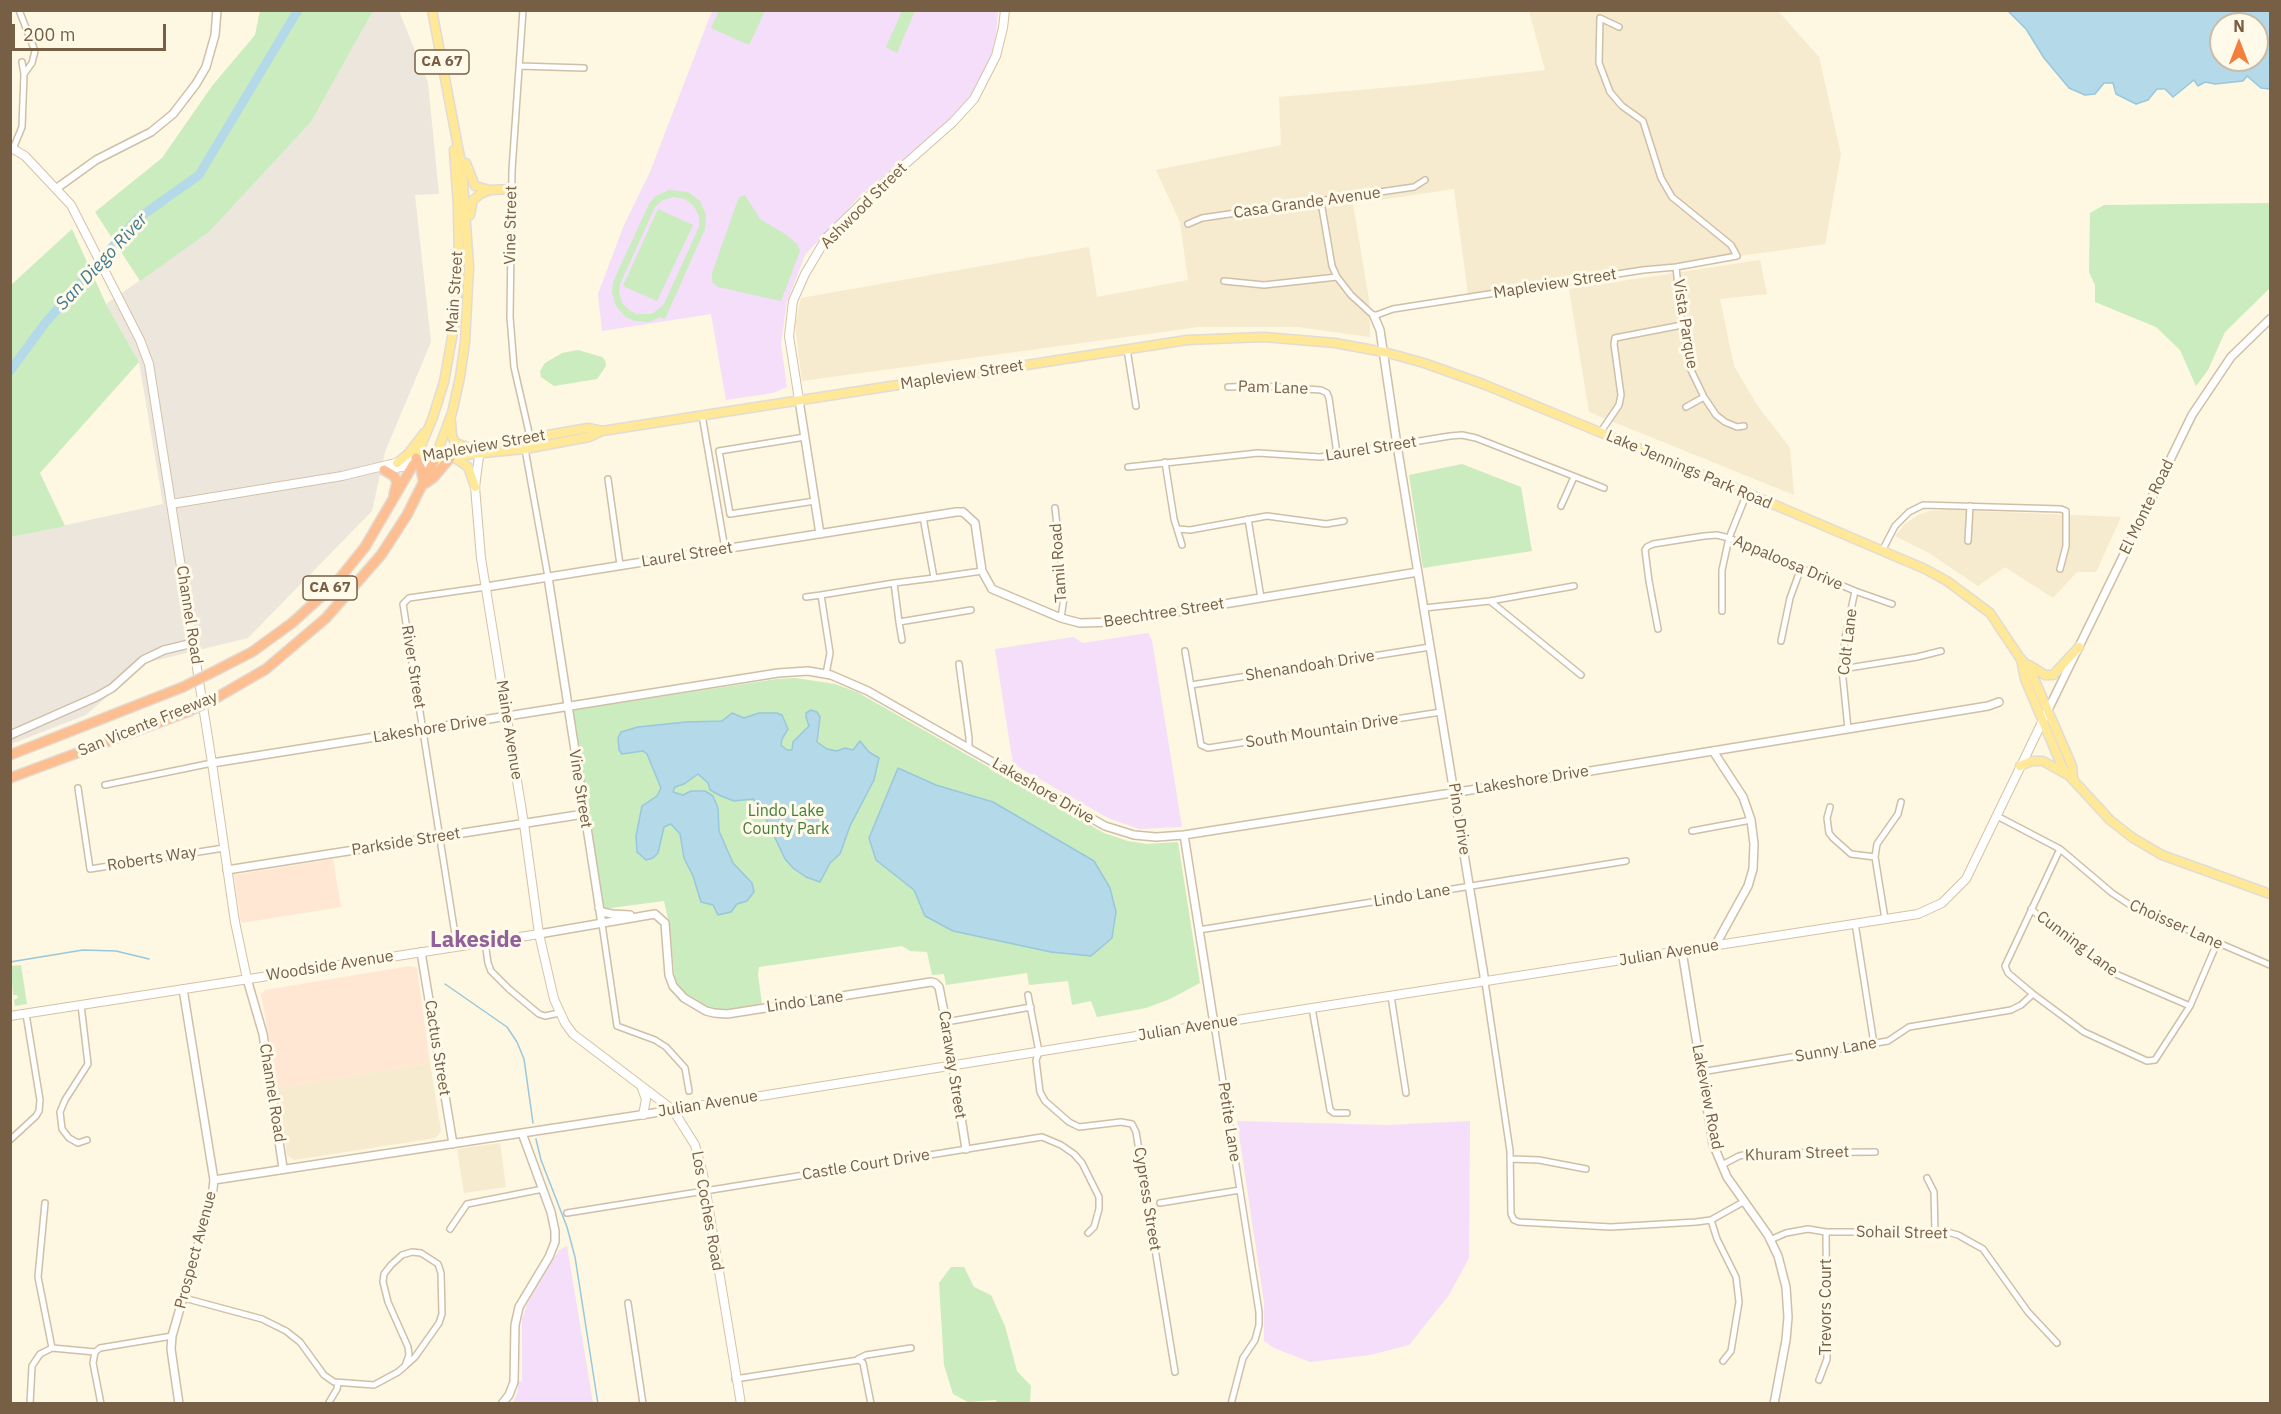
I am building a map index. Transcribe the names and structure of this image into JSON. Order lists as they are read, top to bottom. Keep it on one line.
{"streets":{"highway":["CA 67","San Vicente Freeway"],"main road":["Ashwood Street","Mapleview Street","Main Street","Lake Jennings Park Road","Channel Road","Maine Avenue","Julian Avenue","Woodside Avenue","Los Coches Road"],"street":["Casa Grande Avenue","Vine Street","Vista Parque","Pam Lane","Laurel Street","El Monte Road","Tamil Road","Appaloosa Drive","Beechtree Street","Colt Lane","Shenandoah Drive","River Street","Lakeshore Drive","South Mountain Drive","Pino Drive","Parkside Street","Roberts Way","Lindo Lane","Choisser Lane","Cunning Lane","Cactus Street","Sunny Lane","Caraway Street","Lakeview Road","Petite Lane","Khuram Street","Castle Court Drive","Cypress Street","Sohail Street","Prospect Avenue","Trevors Court"]},"crossings":[["Ashwood Street","Mapleview Street"],["Ashwood Street","Laurel Street"],["Vine Street","Mapleview Street"],["Vine Street","Laurel Street"],["Vine Street","Lakeshore Drive"],["Vine Street","Parkside Street"],["Vine Street","Woodside Avenue"],["Mapleview Street","Main Street"],["Mapleview Street","Vista Parque"],["Mapleview Street","Lake Jennings Park Road"],["Mapleview Street","Channel Road"],["Mapleview Street","San Vicente Freeway"],["Mapleview Street","Maine Avenue"],["Mapleview Street","Pino Drive"],["Main Street","San Vicente Freeway"],["Pam Lane","Laurel Street"],["Laurel Street","Beechtree Street"],["Laurel Street","River Street"],["Laurel Street","Maine Avenue"],["Laurel Street","Pino Drive"],["Lake Jennings Park Road","El Monte Road"],["Lake Jennings Park Road","Pino Drive"],["Lake Jennings Park Road","Julian Avenue"],["El Monte Road","Julian Avenue"],["Tamil Road","Beechtree Street"],["Appaloosa Drive","Colt Lane"],["Beechtree Street","Pino Drive"],["Channel Road","Lakeshore Drive"],["Channel Road","Parkside Street"],["Channel Road","Roberts Way"],["Channel Road","Julian Avenue"],["Channel Road","Woodside Avenue"],["Colt Lane","Lakeshore Drive"],["Shenandoah Drive","South Mountain Drive"],["Shenandoah Drive","Pino Drive"],["River Street","Lakeshore Drive"],["River Street","Parkside Street"],["River Street","Woodside Avenue"],["Lakeshore Drive","Maine Avenue"],["Lakeshore Drive","Pino Drive"],["Lakeshore Drive","Petite Lane"],["Maine Avenue","Parkside Street"],["Maine Avenue","Woodside Avenue"],["Maine Avenue","Los Coches Road"],["South Mountain Drive","Pino Drive"],["Pino Drive","Lindo Lane"],["Pino Drive","Julian Avenue"],["Pino Drive","Lakeview Road"],["Lindo Lane","Woodside Avenue"],["Lindo Lane","Caraway Street"],["Lindo Lane","Petite Lane"],["Choisser Lane","Julian Avenue"],["Julian Avenue","Cactus Street"],["Julian Avenue","Caraway Street"],["Julian Avenue","Lakeview Road"],["Julian Avenue","Petite Lane"],["Julian Avenue","Cypress Street"],["Julian Avenue","Los Coches Road"],["Julian Avenue","Prospect Avenue"],["Woodside Avenue","Cactus Street"],["Woodside Avenue","Prospect Avenue"],["Sunny Lane","Lakeview Road"],["Caraway Street","Castle Court Drive"],["Lakeview Road","Khuram Street"],["Lakeview Road","Sohail Street"],["Castle Court Drive","Los Coches Road"],["Sohail Street","Trevors Court"]],"districts":["Lakeside"],"water":["San Diego River"],"parks":["Lindo Lake County Park"],"scale_bar":"200 m","north":"top"}
